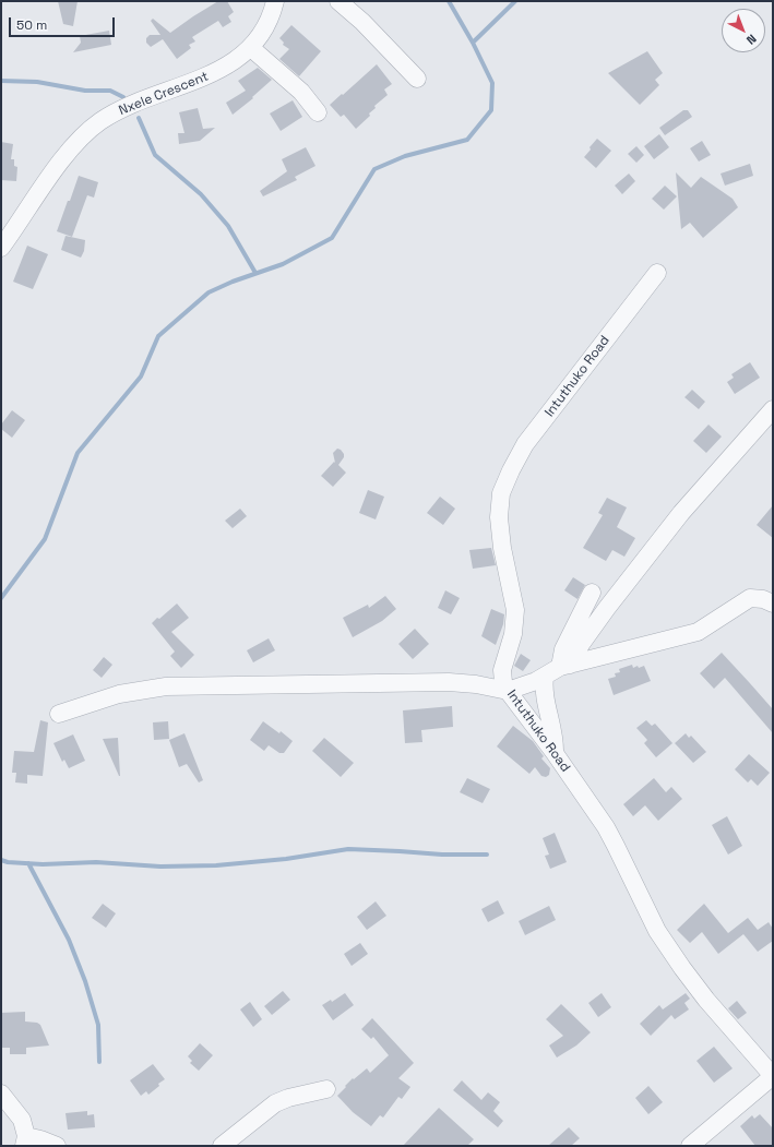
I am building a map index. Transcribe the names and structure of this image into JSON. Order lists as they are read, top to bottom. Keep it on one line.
{"streets":{"street":["Nxele Crescent","Intuthuko Road"]},"scale_bar":"50 m","north":"bottom right"}
